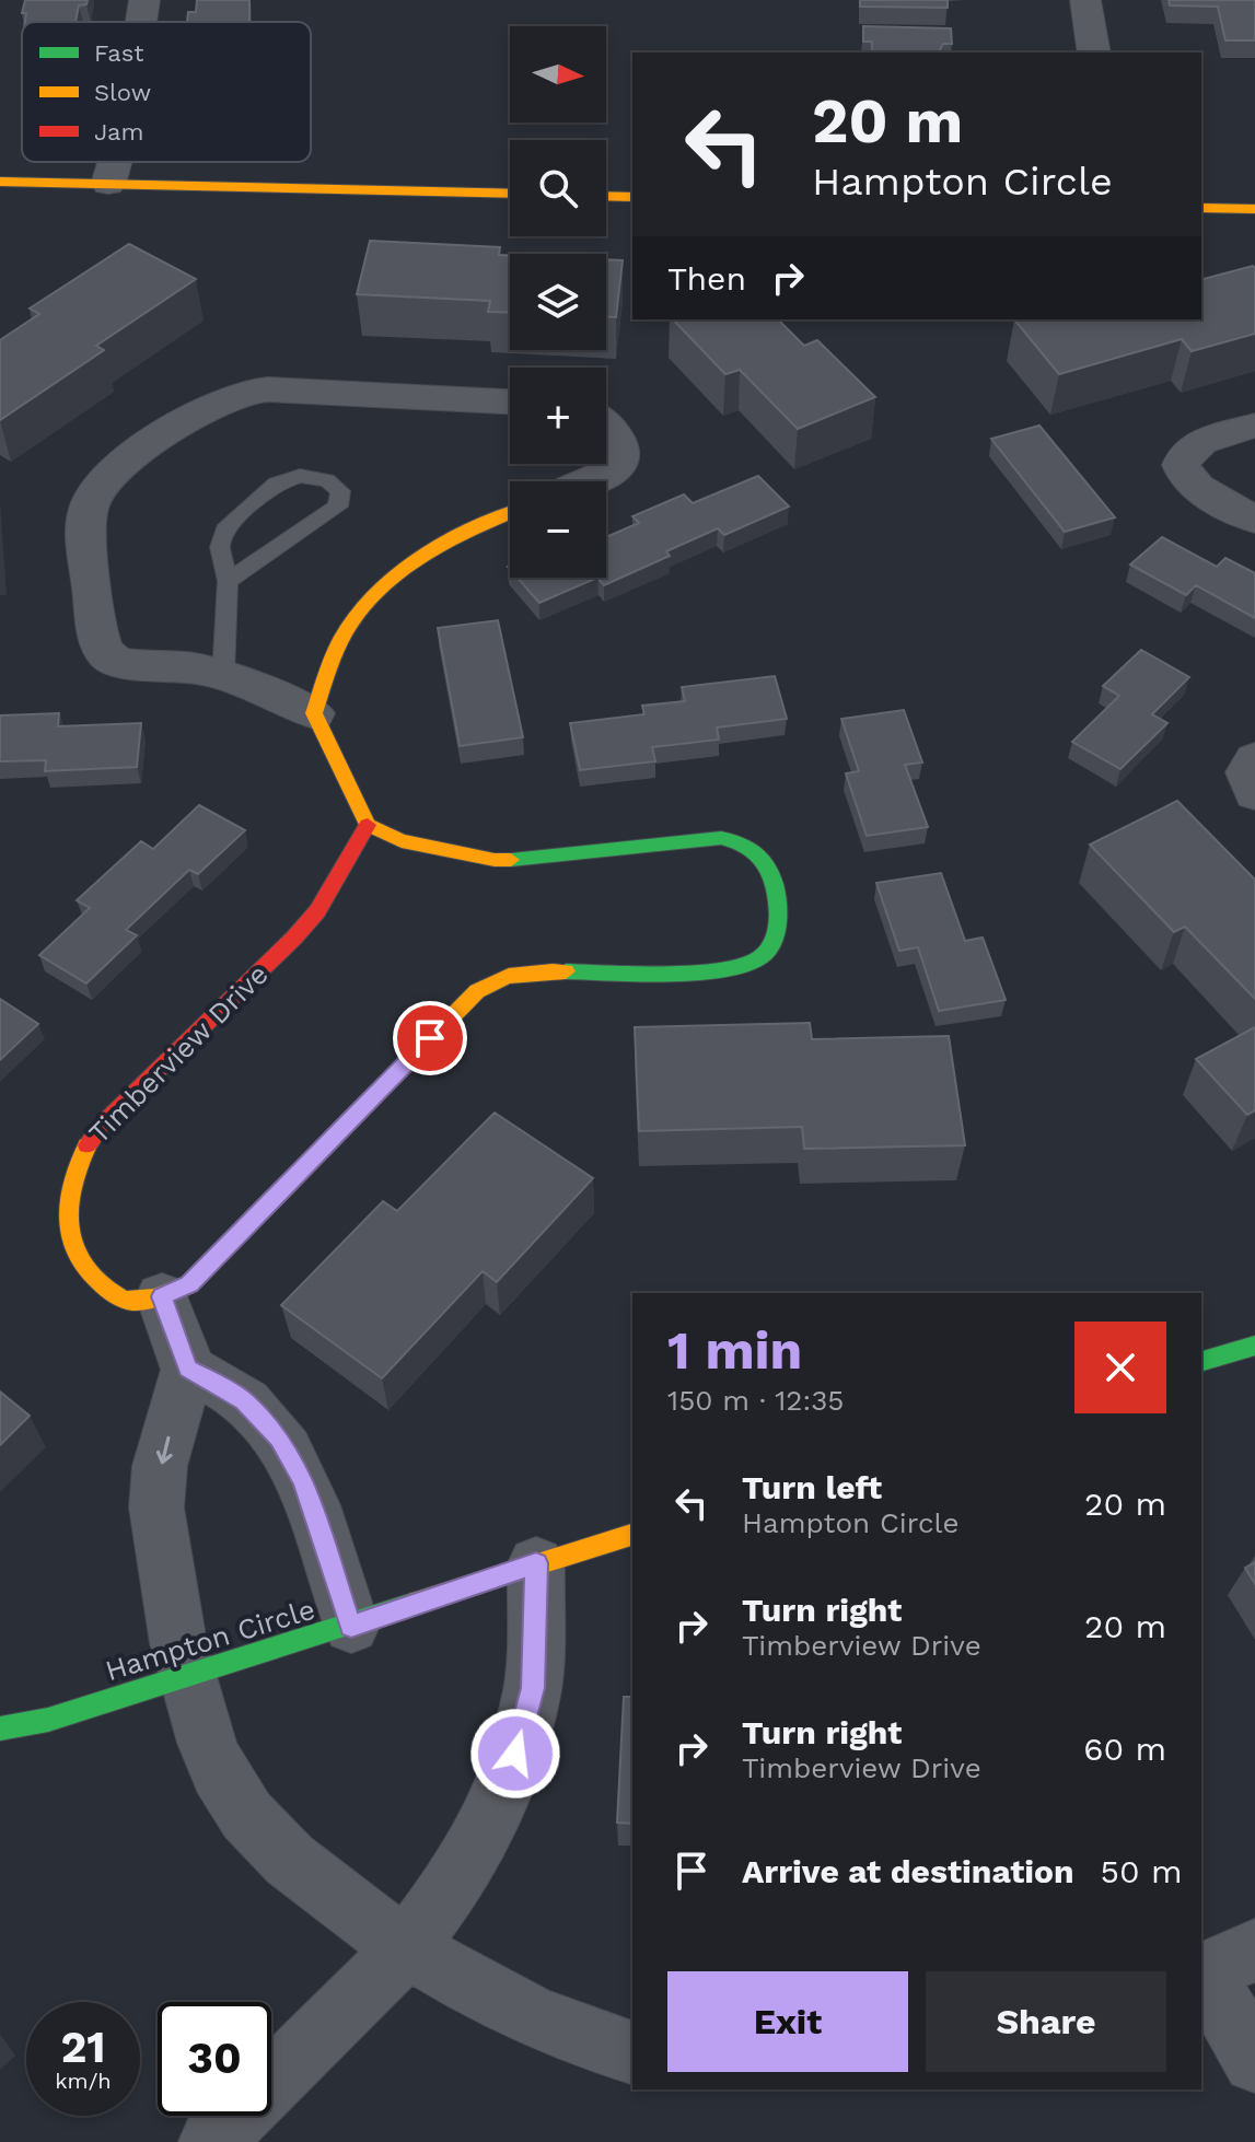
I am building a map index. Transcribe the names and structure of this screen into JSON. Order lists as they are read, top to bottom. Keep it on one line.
{"streets":{"street":["Timberview Drive","Hampton Circle"]},"legend":["Fast","Slow","Jam"],"north":"right","page":{"map_buttons":["+","−"],"turn":["20 m","Hampton Circle"],"then":"Then","heading":["1 min","150 m · 12:35"],"list":[{"name":"Turn left","note":"Hampton Circle","value":"20 m"},{"name":"Turn right","note":"Timberview Drive","value":"20 m"},{"name":"Turn right","note":"Timberview Drive","value":"60 m"},{"name":"Arrive at destination","value":"50 m"}],"buttons":["Exit","Share"],"speed":"21 km/h","limit":"30"}}
